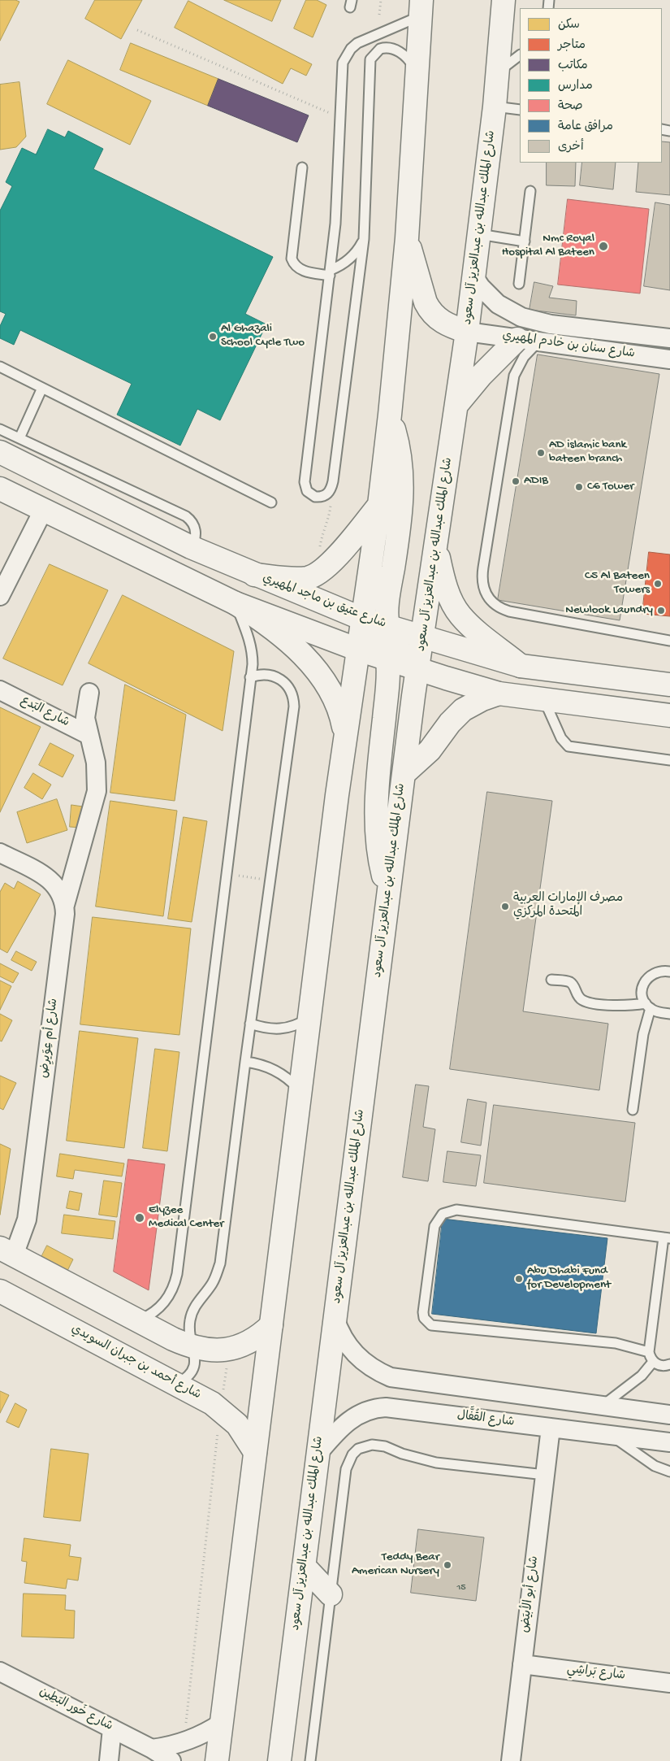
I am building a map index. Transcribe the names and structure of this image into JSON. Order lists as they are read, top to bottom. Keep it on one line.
{"streets":{"main road":["شارع الملك عبدالله بن عبدالعزيز آل سعود","شارع عتيق بن ماجد المهيري","شارع أحمد بن جبران السويدي"],"street":["شارع سنان بن خادم المهيري","شارع البَدع","شارع أم عِوَيرِض","شارع القُفَّال","شارع أبو الأبيَض","شارع بَراشِي","شارع خَور البَطِين"]},"crossings":[["شارع الملك عبدالله بن عبدالعزيز آل سعود","شارع سنان بن خادم المهيري"],["شارع الملك عبدالله بن عبدالعزيز آل سعود","شارع عتيق بن ماجد المهيري"],["شارع الملك عبدالله بن عبدالعزيز آل سعود","شارع القُفَّال"],["شارع القُفَّال","شارع أبو الأبيَض"],["شارع أبو الأبيَض","شارع بَراشِي"]],"places":["Nmc Royal Hospital Al Bateen","Al Ghazali School Cycle Two","AD islamic bank bateen branch","ADIB","C6 Tower","C5 Al Bateen Towers","Newlook Laundry","مصرف الإمارات العربية المتحدة المركزي","Elyzee Medical Center","Abu Dhabi Fund for Development","Teddy Bear American Nursery"],"house_numbers":["15"],"legend":["سكن","متاجر","مكاتب","مدارس","صحة","مرافق عامة","أخرى"]}
